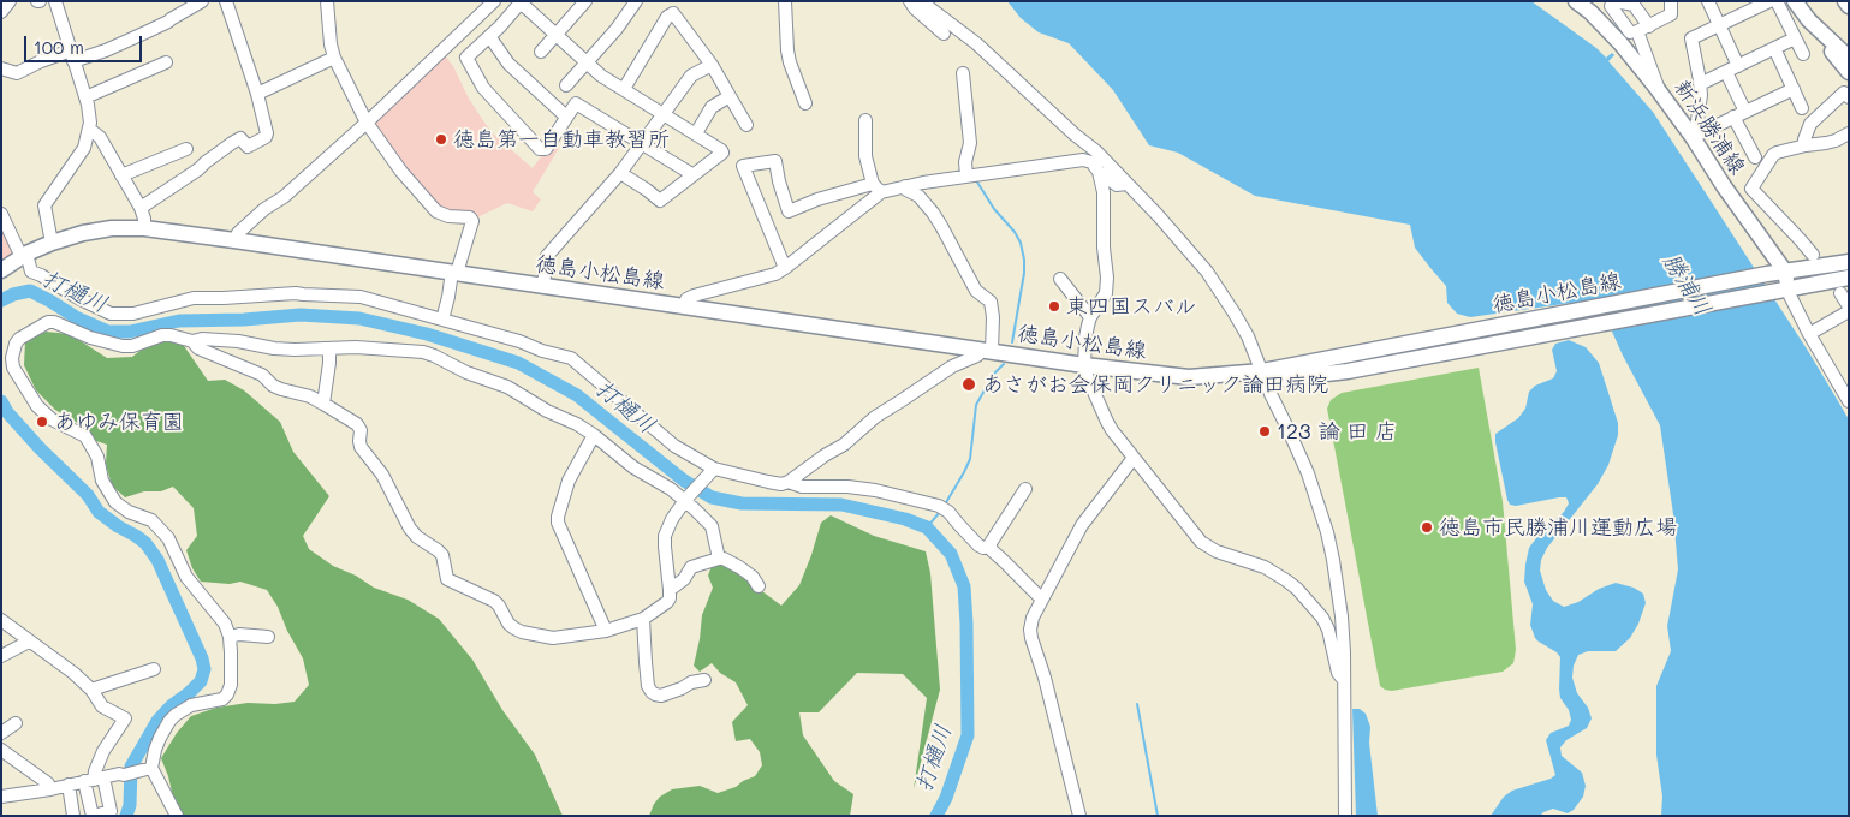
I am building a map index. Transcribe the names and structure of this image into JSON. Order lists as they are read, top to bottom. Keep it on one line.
{"streets":{"main road":["新浜勝浦線","徳島小松島線"]},"crossings":[["新浜勝浦線","徳島小松島線"]],"water":["勝浦川","打樋川"],"places":["徳島第一自動車教習所","東四国スバル","あさがお会保岡クリニック論田病院","あゆみ保育園","123 論 田 店","徳島市民勝浦川運動広場"],"scale_bar":"100 m"}
